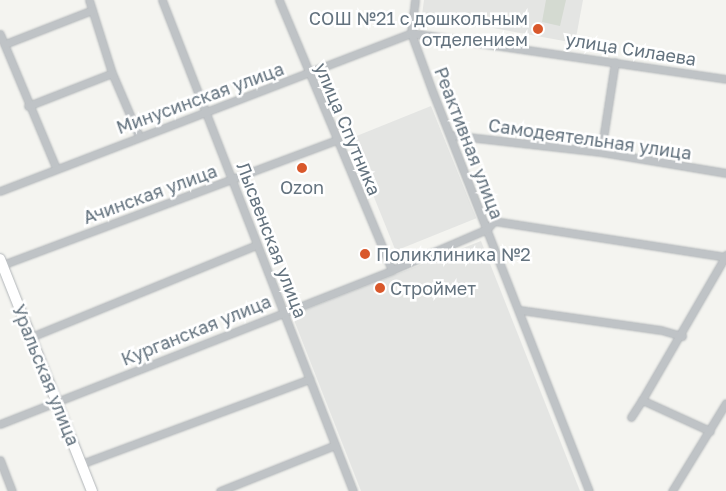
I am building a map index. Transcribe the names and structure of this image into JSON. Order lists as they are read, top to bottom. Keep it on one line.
{"streets":{"main road":["Уральская улица"],"street":["улица Силаева","Минусинская улица","улица Спутника","Самодеятельная улица","Реактивная улица","Ачинская улица","Лысвенская улица","Курганская улица"]},"crossings":[["улица Силаева","Минусинская улица"],["улица Силаева","Реактивная улица"],["Минусинская улица","улица Спутника"],["Минусинская улица","Реактивная улица"],["Минусинская улица","Лысвенская улица"],["улица Спутника","Ачинская улица"],["улица Спутника","Курганская улица"],["Самодеятельная улица","Реактивная улица"],["Реактивная улица","Курганская улица"],["Ачинская улица","Лысвенская улица"],["Ачинская улица","Уральская улица"],["Лысвенская улица","Курганская улица"],["Курганская улица","Уральская улица"]],"places":["СОШ №21 с дошкольным отделением","Ozon","Поликлиника №2","Строймет"]}
